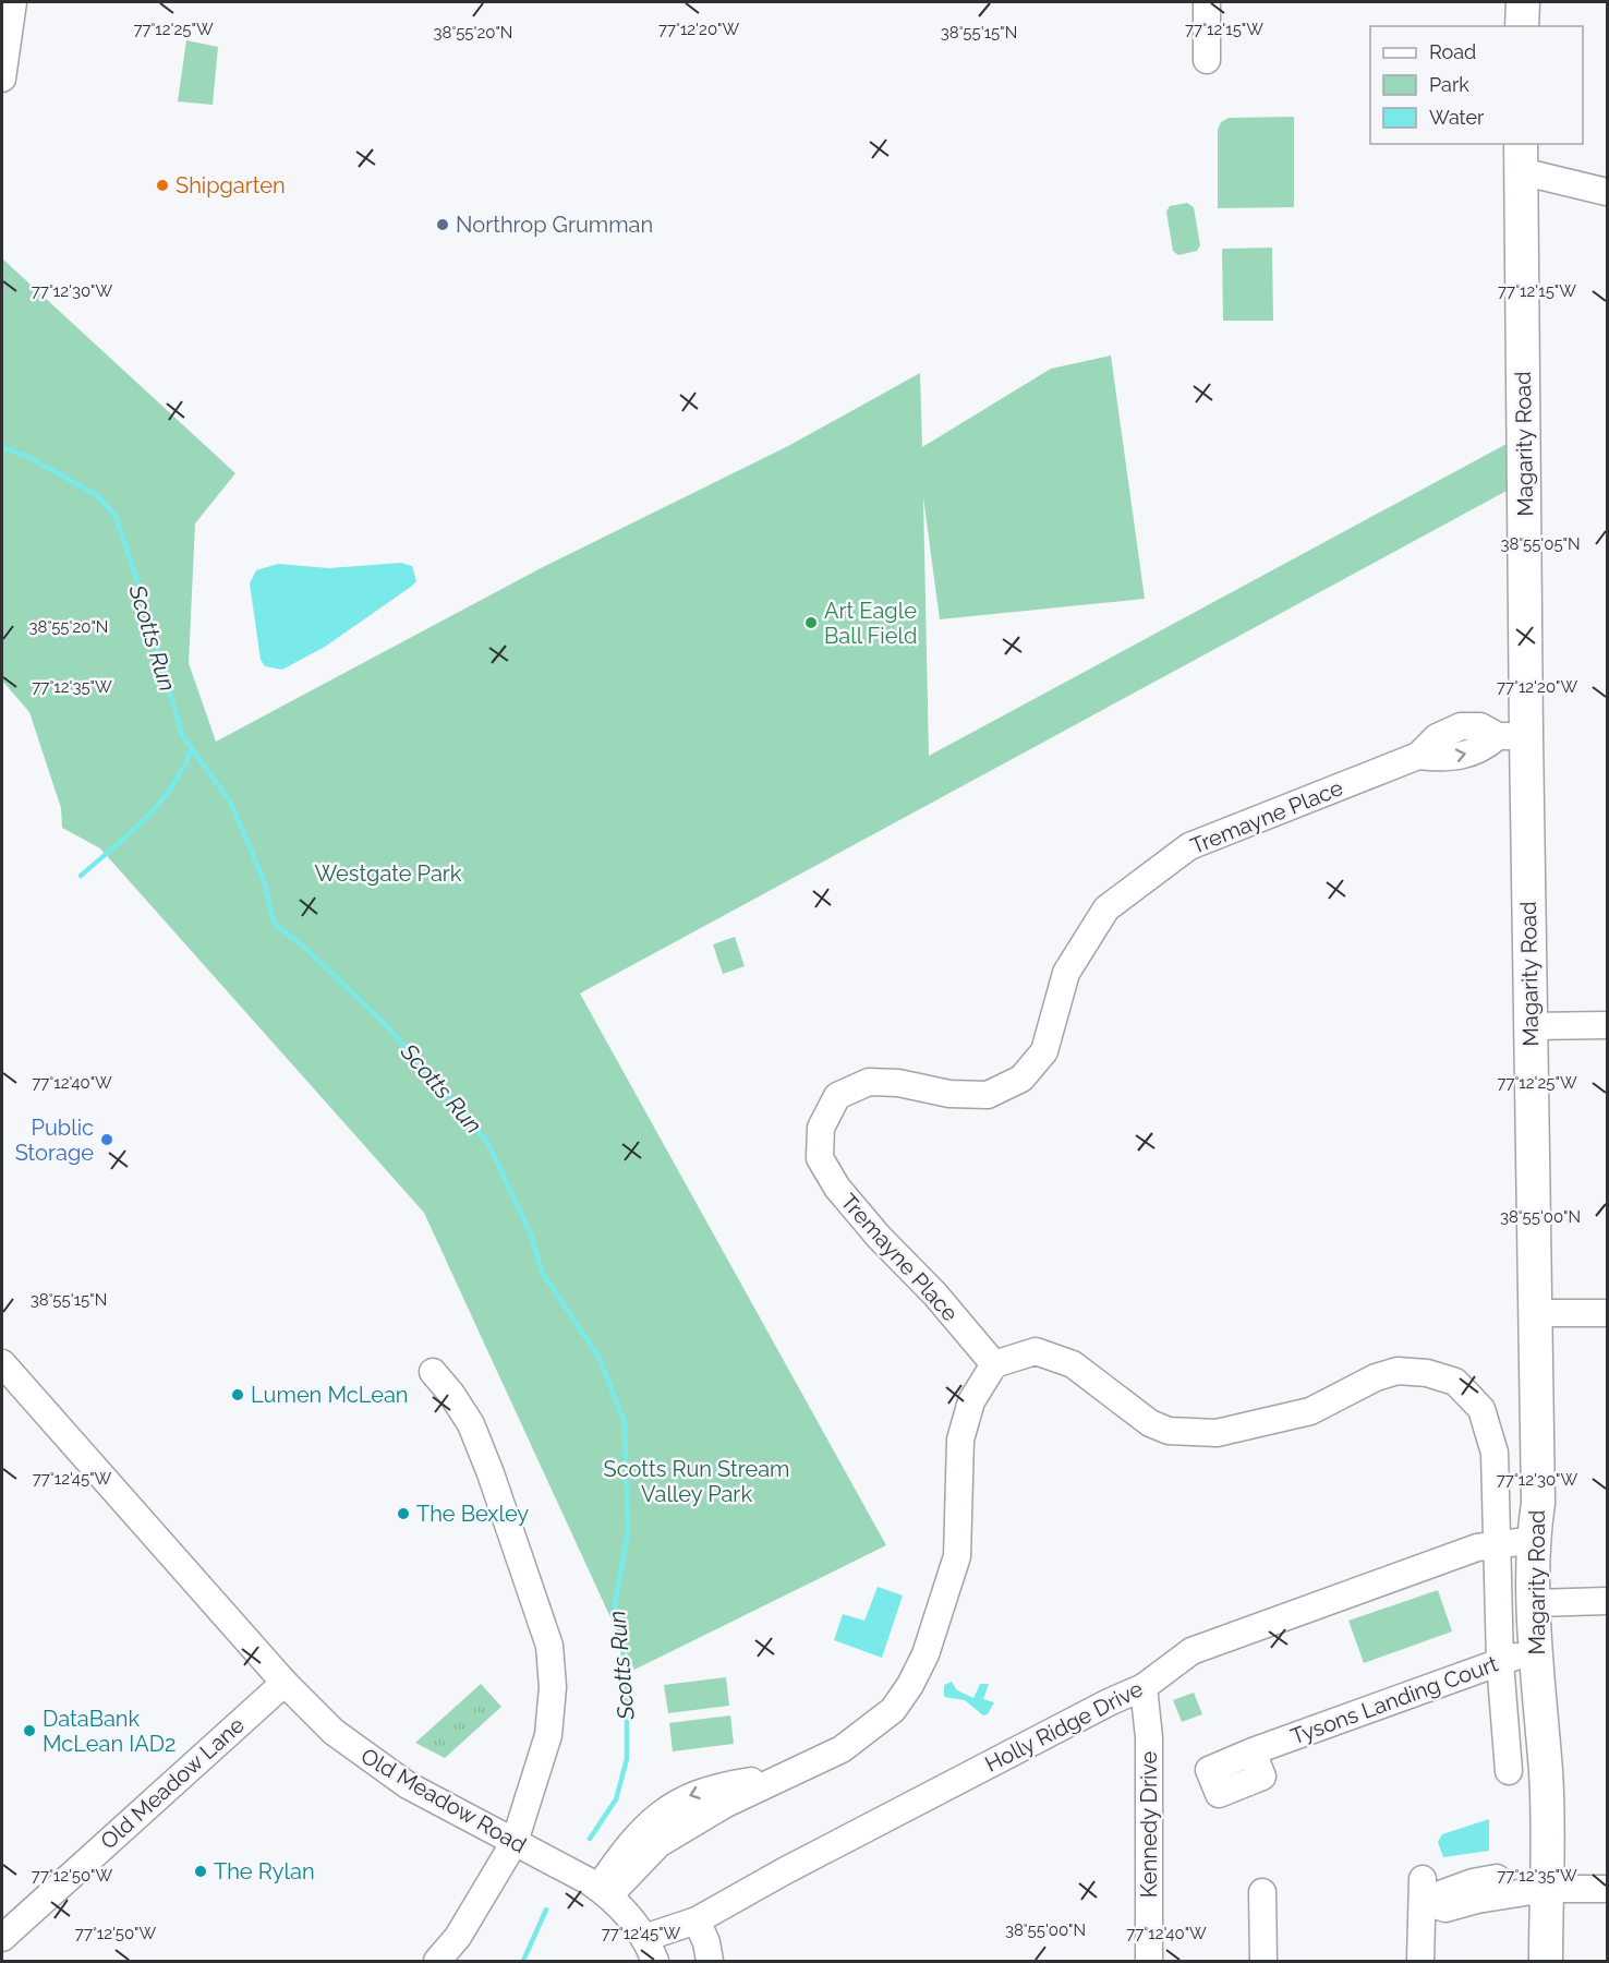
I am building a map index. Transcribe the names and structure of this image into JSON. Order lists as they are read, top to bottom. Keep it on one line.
{"streets":{"main road":["Magarity Road"],"street":["Tremayne Place","Tysons Landing Court","Holly Ridge Drive","Old Meadow Lane","Old Meadow Road","Kennedy Drive"]},"crossings":[["Magarity Road","Tremayne Place"],["Magarity Road","Tysons Landing Court"],["Magarity Road","Holly Ridge Drive"],["Holly Ridge Drive","Old Meadow Road"],["Holly Ridge Drive","Kennedy Drive"],["Old Meadow Lane","Old Meadow Road"]],"water":["Scotts Run"],"parks":["Westgate Park","Scotts Run Stream Valley Park"],"places":["Shipgarten","Northrop Grumman","Art Eagle Ball Field","Public Storage","Lumen McLean","The Bexley","DataBank McLean IAD2","The Rylan"],"legend":["Road","Park","Water"],"coordinates":["77°12'25\"W","77°12'20\"W","77°12'15\"W","38°55'20\"N","38°55'15\"N","77°12'30\"W","38°55'05\"N","77°12'35\"W","77°12'40\"W","38°55'00\"N","77°12'45\"W","77°12'50\"W"]}
